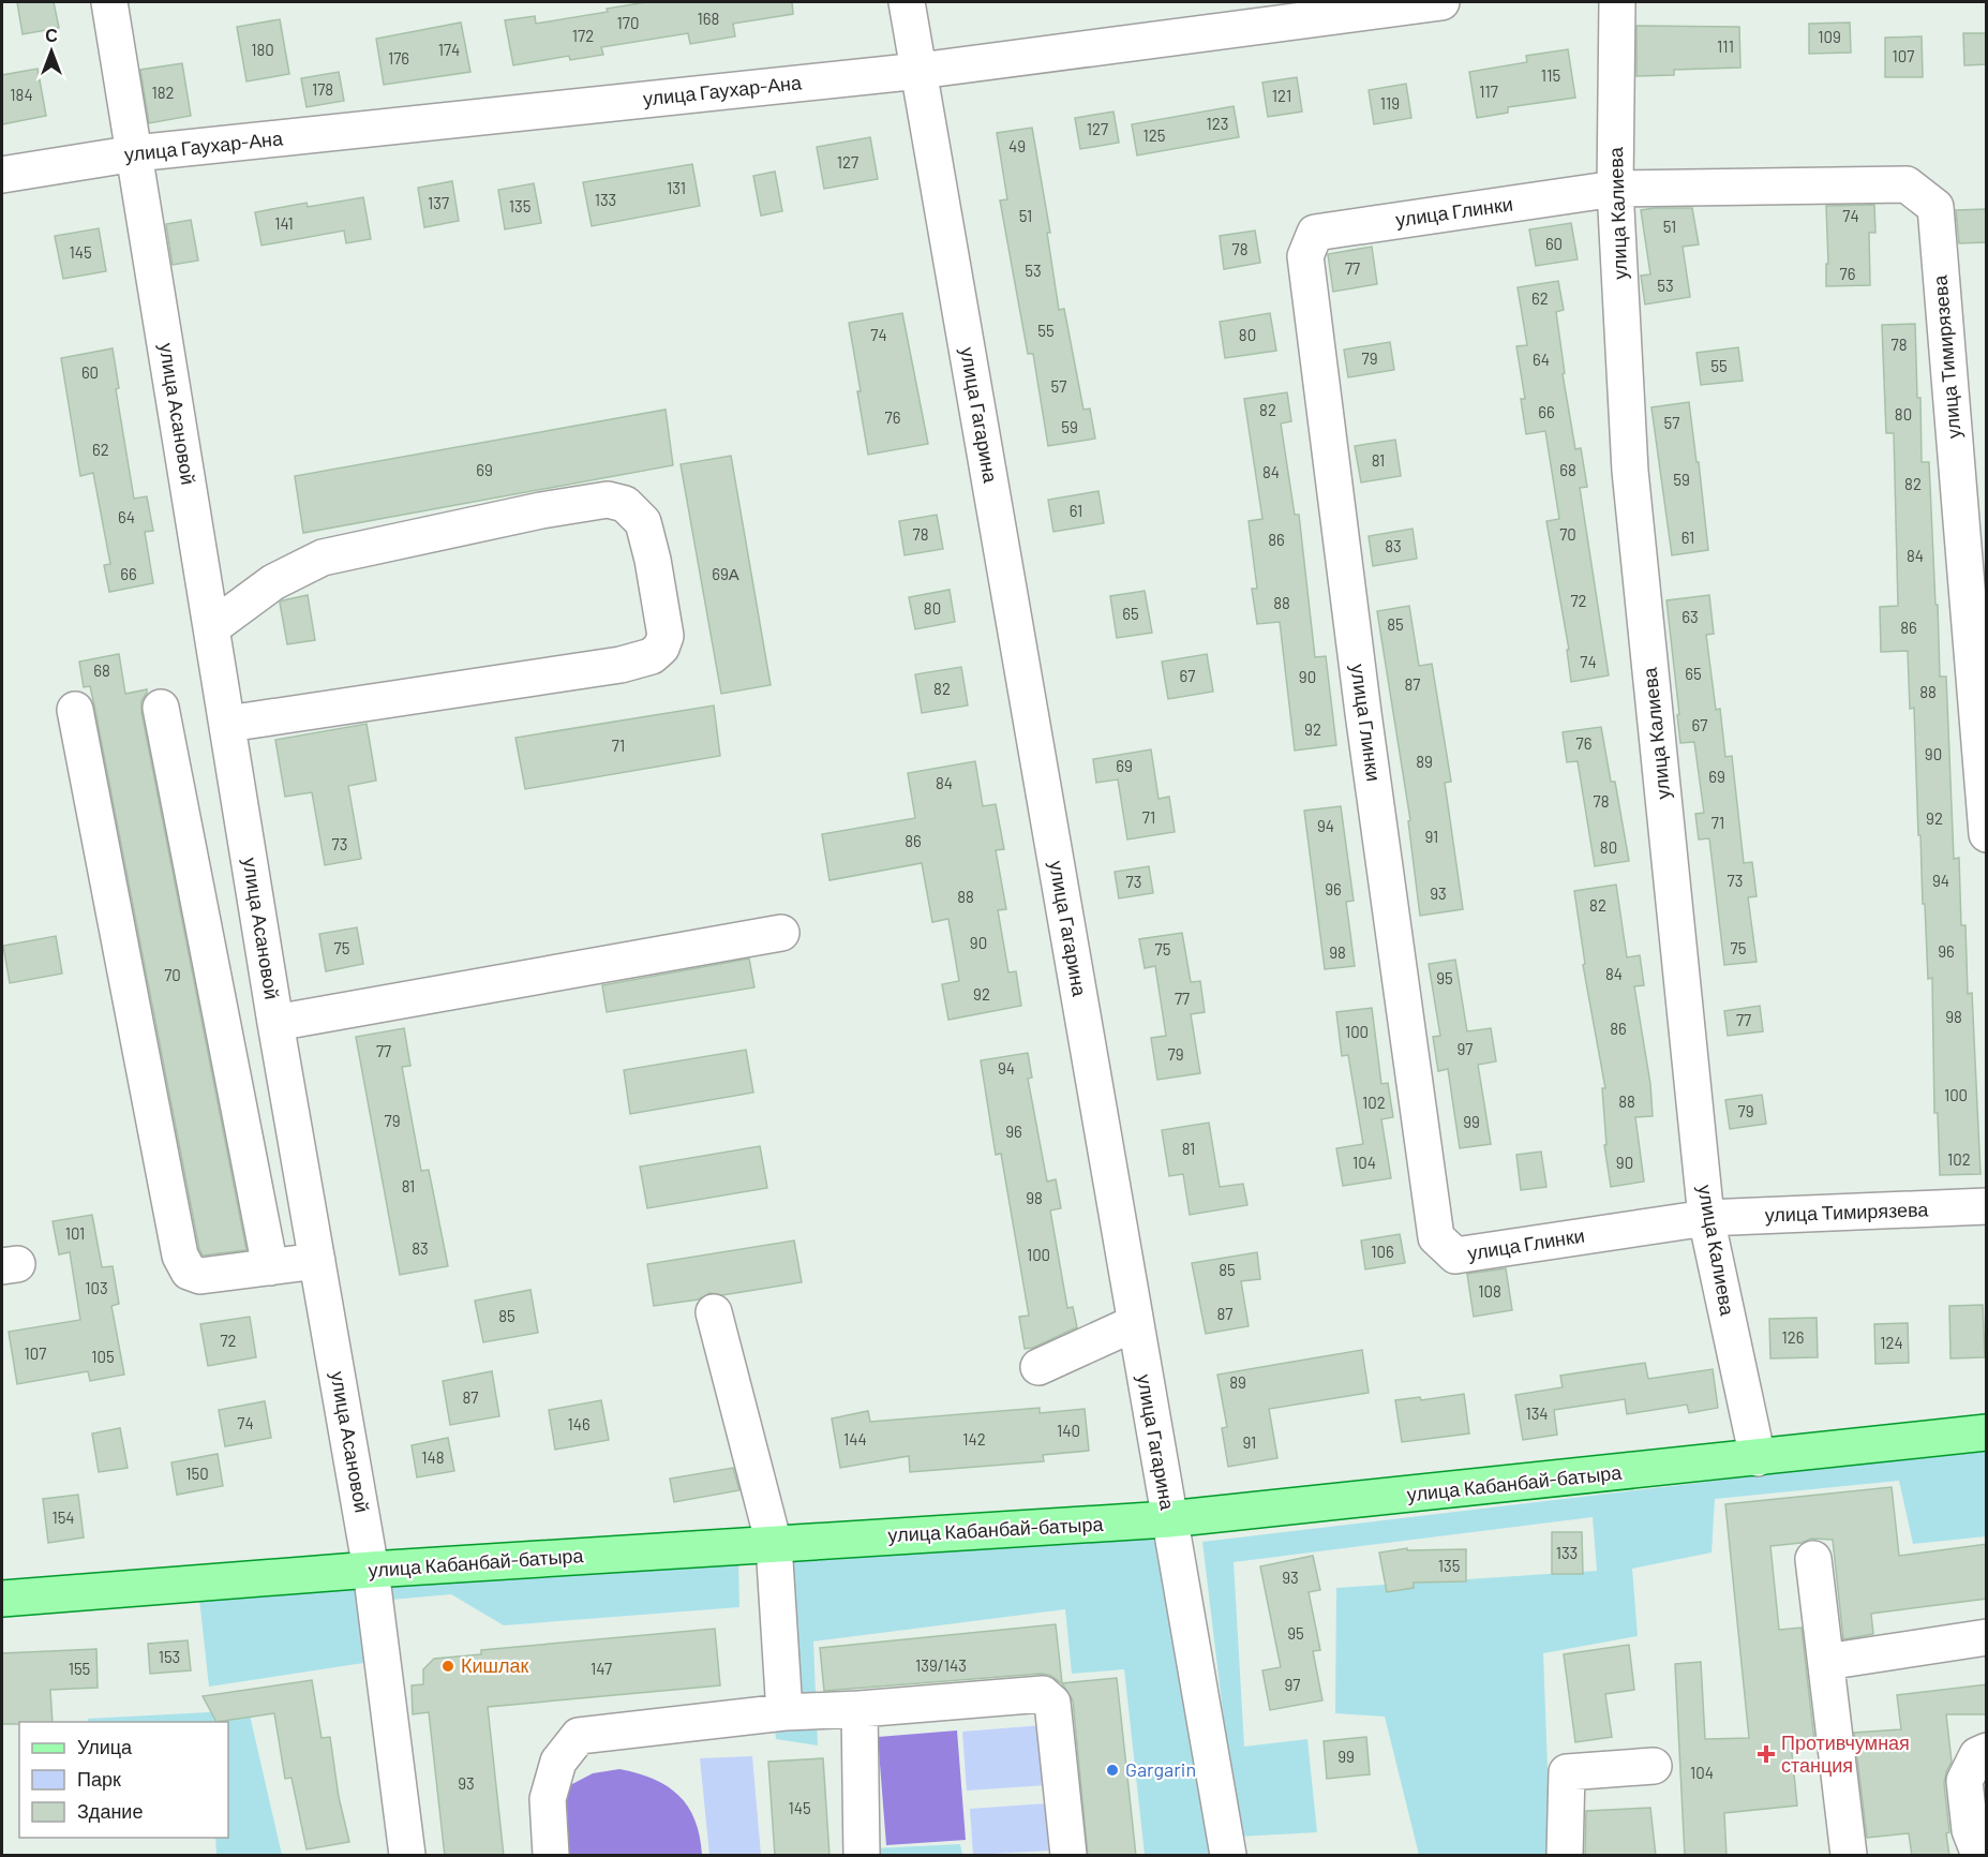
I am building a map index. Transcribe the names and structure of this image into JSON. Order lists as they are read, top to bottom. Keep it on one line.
{"streets":{"main road":["улица Кабанбай-батыра"],"street":["улица Гаухар-Ана","улица Глинки","улица Калиева","улица Тимирязева","улица Асановой","улица Гагарина"]},"crossings":[["улица Гаухар-Ана","улица Асановой"],["улица Гаухар-Ана","улица Гагарина"],["улица Глинки","улица Калиева"],["улица Глинки","улица Тимирязева"],["улица Калиева","улица Тимирязева"],["улица Калиева","улица Кабанбай-батыра"],["улица Асановой","улица Кабанбай-батыра"],["улица Гагарина","улица Кабанбай-батыра"]],"places":{"other":["Кишлак","Gargarin"],"health":["Противчумная станция"]},"house_numbers":["168","170","172","109","111","180","174","107","176","115","178","117","182","184","121","119","123","127","125","49","127","131","133","137","135","51","74","141","51","60","78","145","77","53","76","53","62","55","74","80","78","79","64","55","60","57","82","66","80","76","57","59","62","81","69","68","84","59","82","61","64","78","70","61","86","83","84","66","69А","72","88","80","65","63","85","86","74","68","65","67","90","87","82","88","67","92","76","71","90","89","69","69","84","78","71","92","71","94","91","86","73","80","73","94","73","96","93","88","82","90","75","75","75","96","98","84","70","95","92","77","98","77","86","100","97","77","79","94","100","88","102","79","79","99","96","81","102","104","90","81","98","101","83","106","100","85","103","108","87","85","126","72","124","107","105","89","87","134","74","146","140","144","142","91","148","150","154","133","135","93","95","153","139/143","155","147","97","99","104","93","145"],"legend":["Улица","Парк","Здание"],"north":"top"}
